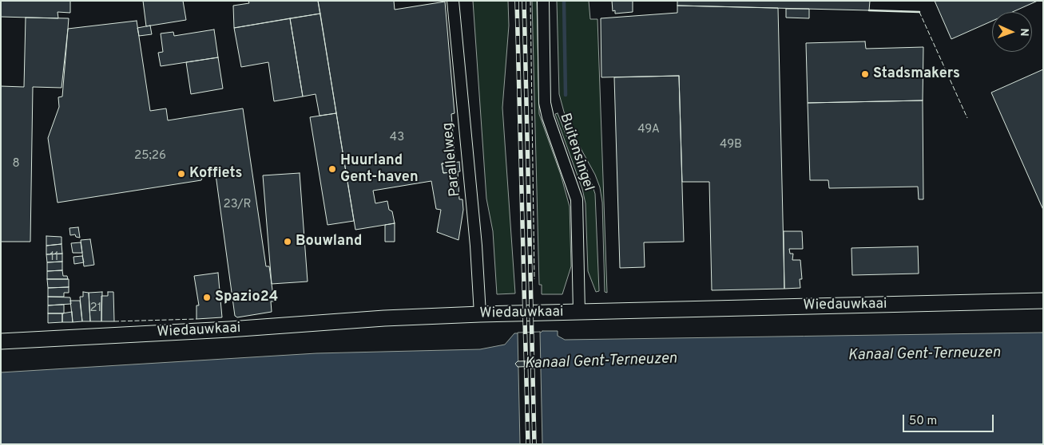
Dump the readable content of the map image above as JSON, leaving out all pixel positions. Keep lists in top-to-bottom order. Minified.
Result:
{"streets":{"main road":["Wiedauwkaai"],"street":["Buitensingel","Parallelweg"]},"crossings":[["Buitensingel","Wiedauwkaai"],["Parallelweg","Wiedauwkaai"]],"water":["Kanaal Gent-Terneuzen"],"places":["Stadsmakers","Huurland Gent-haven","Koffiets","Bouwland","Spazio24"],"house_numbers":["49A","43","49B","25;26","8","23/R","11","21"],"scale_bar":"50 m","north":"right"}
